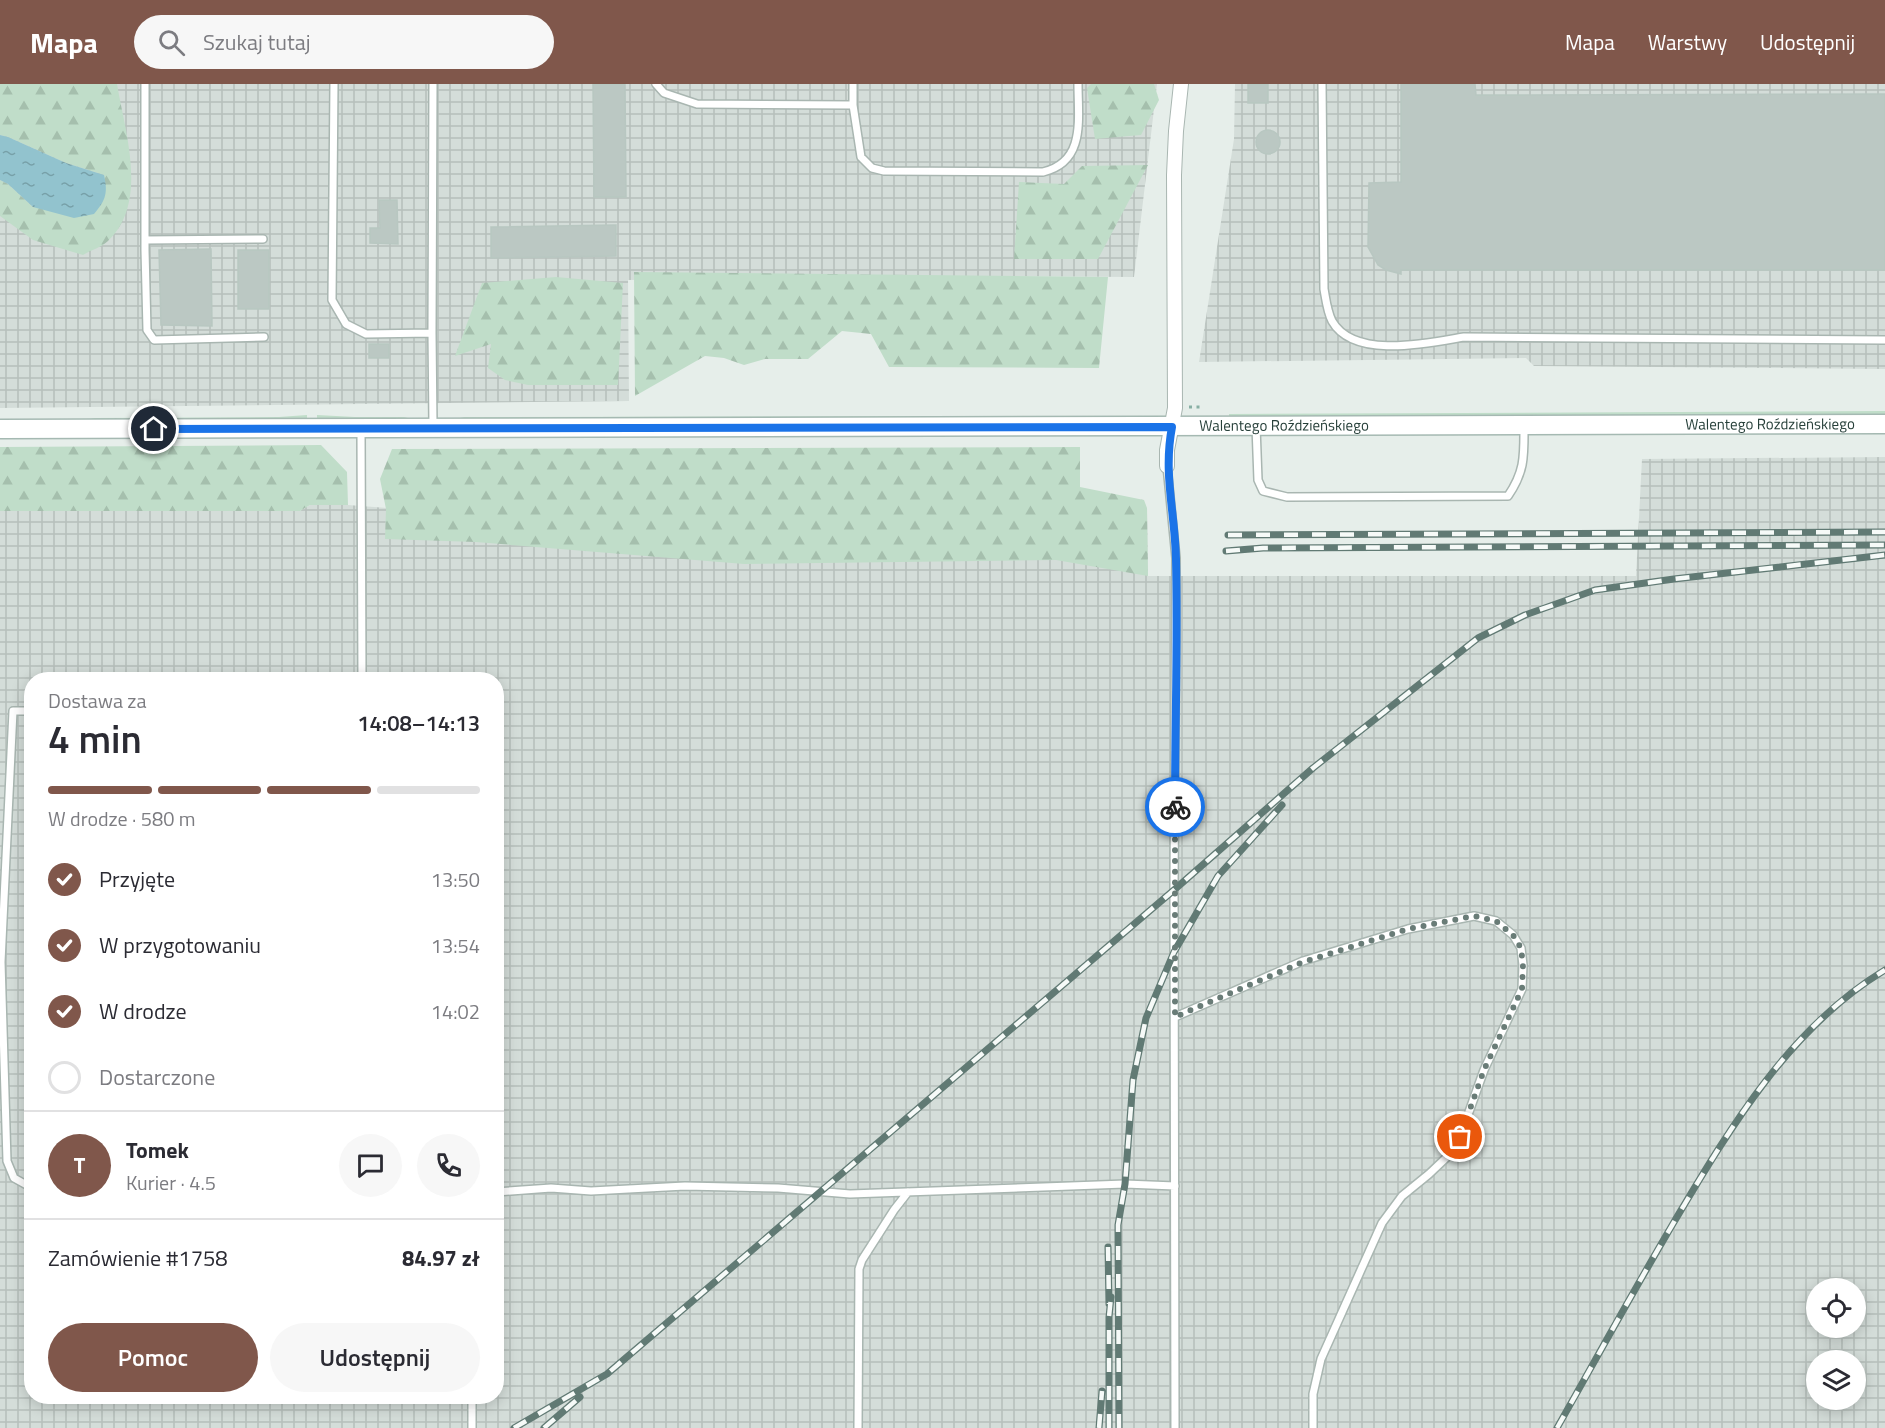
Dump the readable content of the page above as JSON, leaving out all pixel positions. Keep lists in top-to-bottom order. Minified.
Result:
{"streets":{"street":["Walentego Roździeńskiego"]},"page":{"header":"Mapa","search":"Szukaj tutaj","nav":["Mapa","Warstwy","Udostępnij"],"heading":["4 min","Dostawa za","14:08–14:13"],"panel":["Tomek","Kurier · 4.5","Zamówienie #1758","84.97 zł"],"bar":"W drodze · 580 m","list":[["Przyjęte","13:50"],["W przygotowaniu","13:54"],["W drodze","14:02"],"Dostarczone"],"round":"T","buttons":["Pomoc","Udostępnij"]}}
